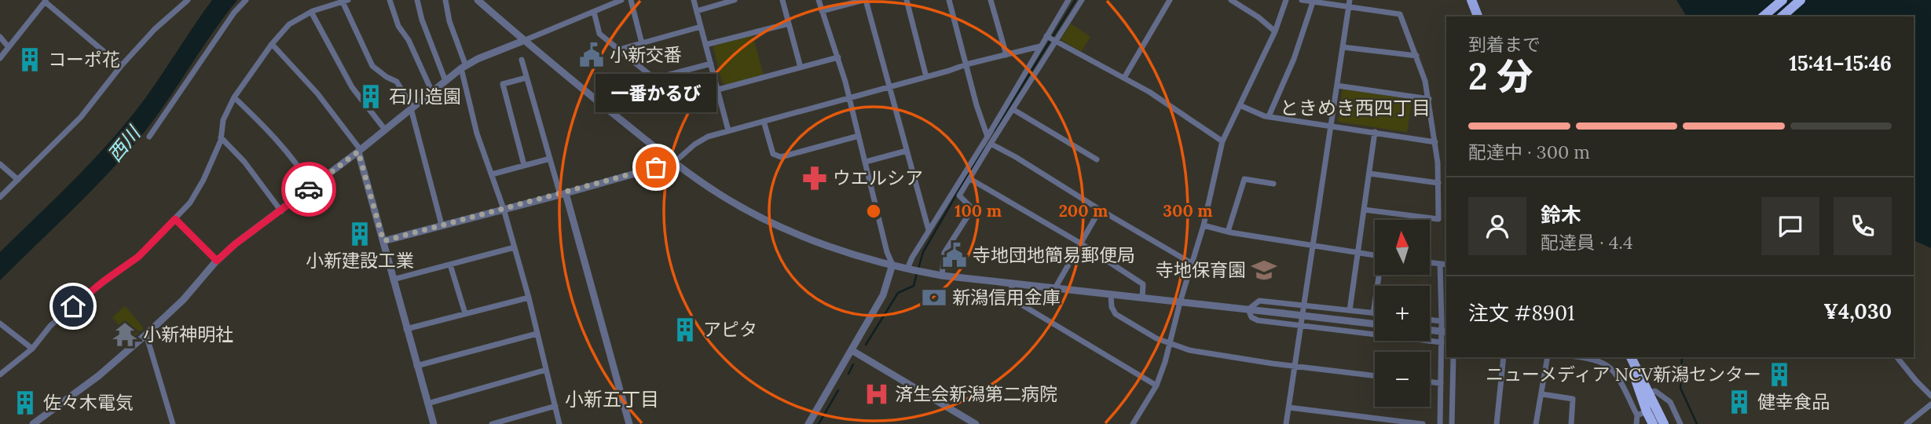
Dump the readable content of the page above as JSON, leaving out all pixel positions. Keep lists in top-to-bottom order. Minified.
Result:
{"districts":["ときめき西四丁目","小新五丁目"],"water":["西川"],"places":{"public building":["小新交番","寺地団地簡易郵便局"],"building":["コーポ花","石川造園","小新建設工業","アピタ","ニューメディア NCV新潟センター","健幸食品","佐々木電気"],"other":["一番かるび"],"pharmacy":["ウエルシア"],"school or university":["寺地保育園"],"bank":["新潟信用金庫"],"temple":["小新神明社"],"hospital":["済生会新潟第二病院"]},"north":"top","page":{"heading":["2 分","到着まで","15:41–15:46"],"panel":["鈴木","配達員 · 4.4","注文 #8901","¥4,030"],"bubble":"一番かるび","bar":"配達中 · 300 m","map_buttons":["+","−"]},"rings":["100 m","200 m","300 m"]}
